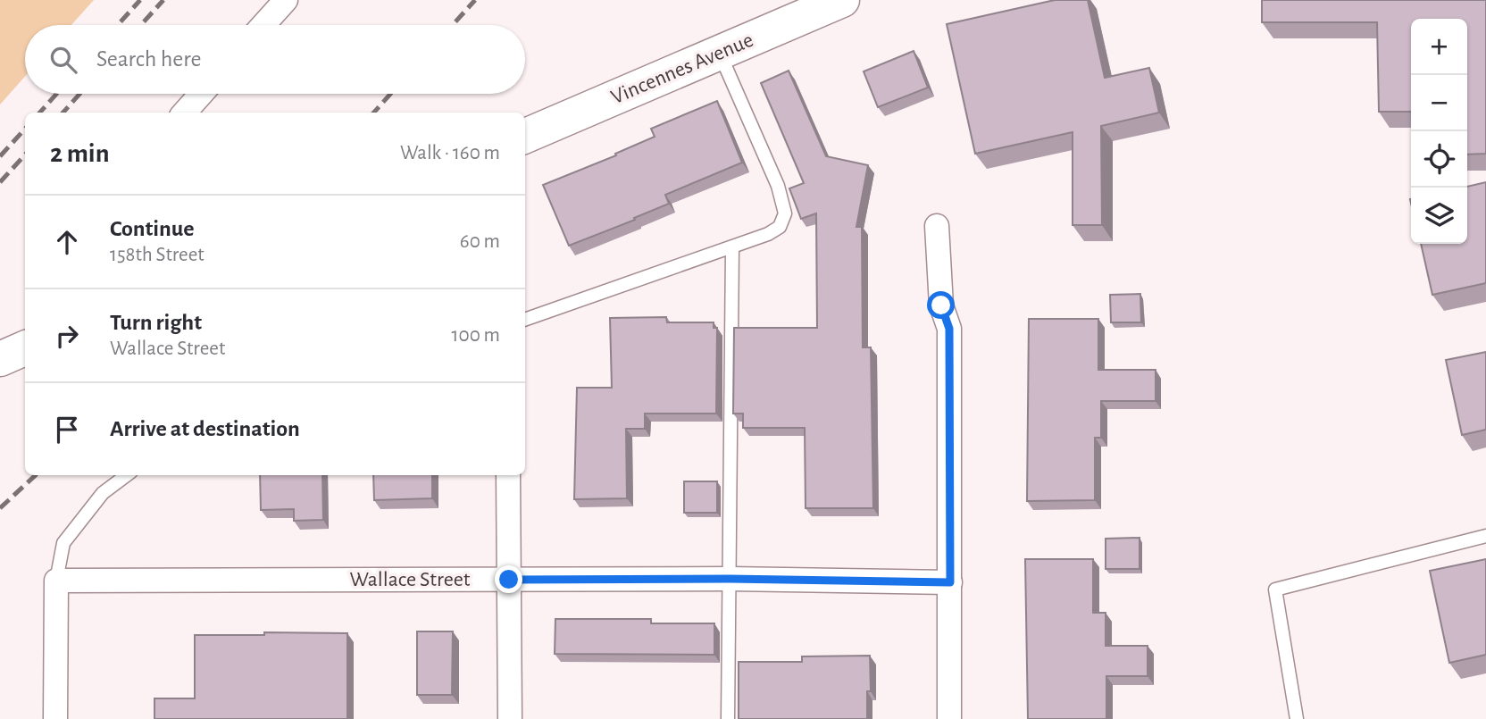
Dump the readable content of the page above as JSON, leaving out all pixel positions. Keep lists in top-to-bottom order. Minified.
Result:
{"streets":{"street":["Vincennes Avenue","Wallace Street"]},"page":{"map_buttons":["+","−"],"search":"Search here","heading":["2 min","Walk · 160 m"],"list":[["Continue","158th Street","60 m"],["Turn right","Wallace Street","100 m"],"Arrive at destination"]}}
